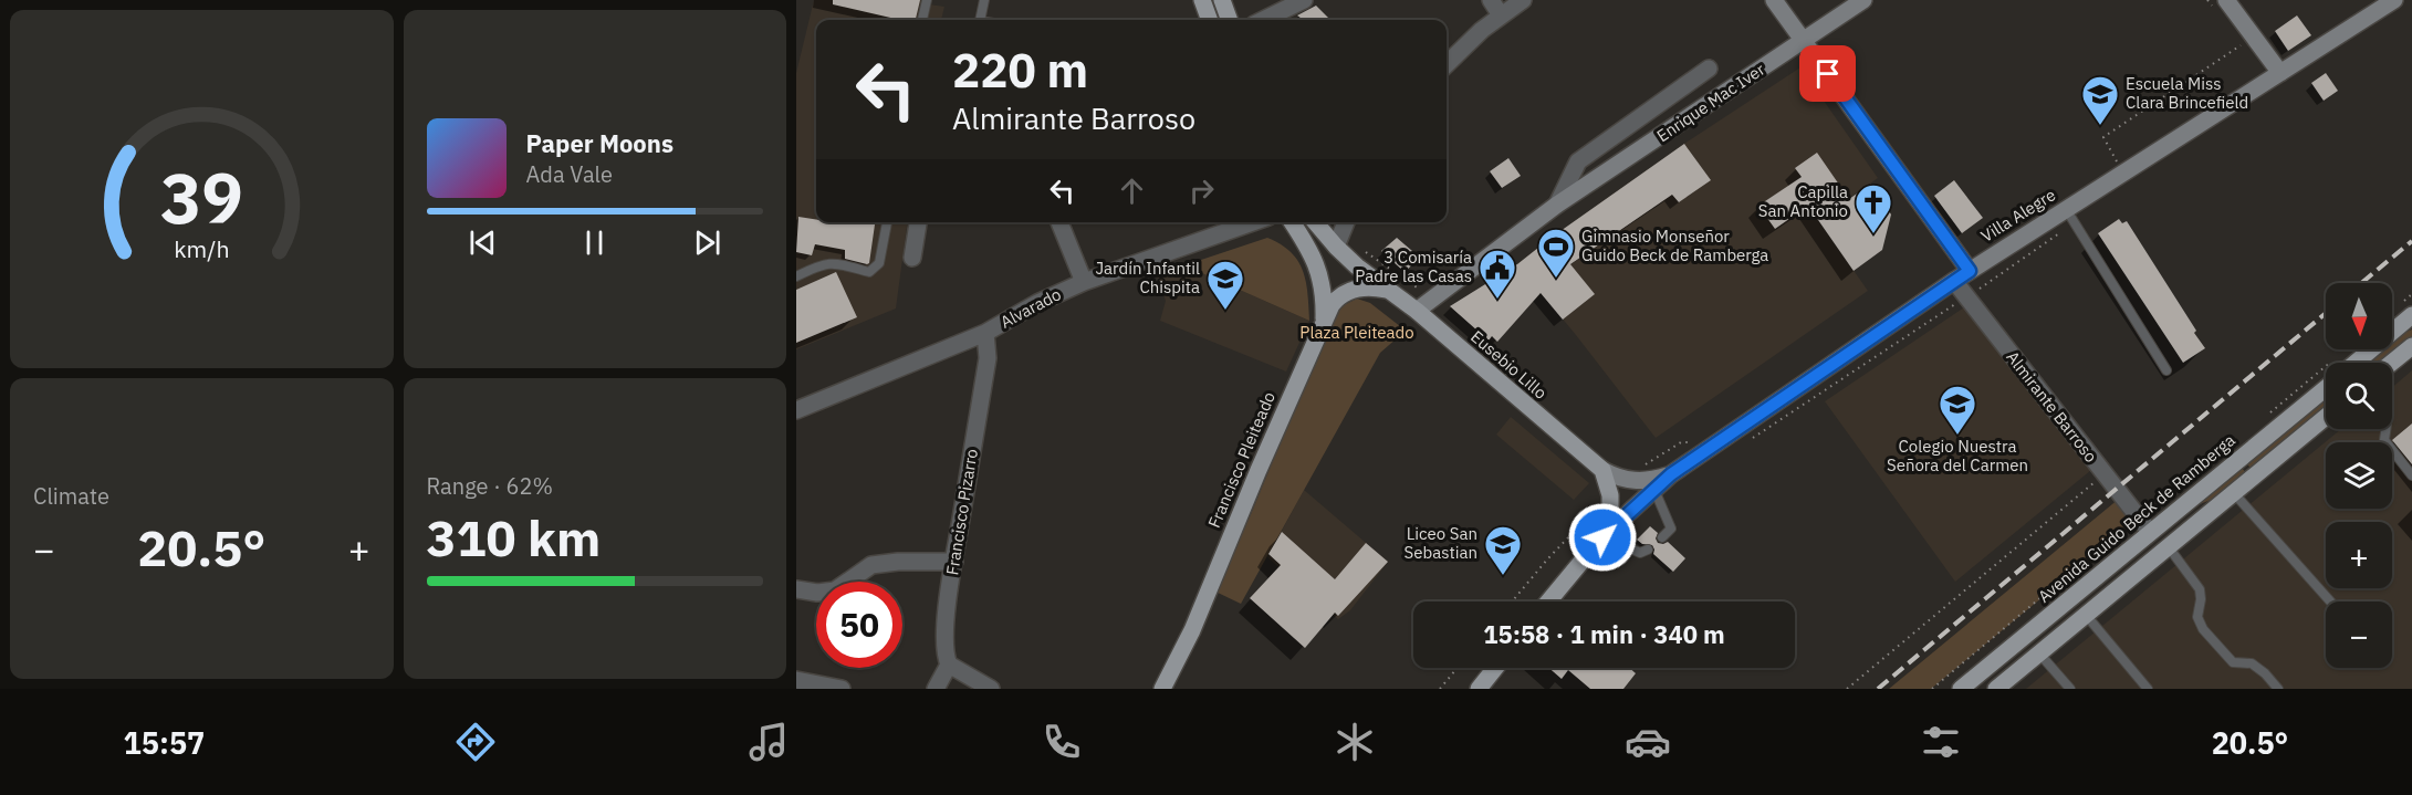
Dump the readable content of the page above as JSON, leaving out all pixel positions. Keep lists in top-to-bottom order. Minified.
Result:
{"streets":{"main road":["Enrique Mac Iver","Villa Alegre","Eusebio Lillo","Francisco Pleiteado","Avenida Guido Beck de Ramberga"],"street":["Alvarado","Almirante Barroso","Francisco Pizarro"]},"crossings":[["Enrique Mac Iver","Eusebio Lillo"],["Villa Alegre","Eusebio Lillo"],["Villa Alegre","Almirante Barroso"],["Alvarado","Francisco Pizarro"],["Eusebio Lillo","Francisco Pleiteado"],["Almirante Barroso","Avenida Guido Beck de Ramberga"]],"parks":["Plaza Pleiteado"],"places":{"school or university":["Escuela Miss Clara Brincefield","Jardín Infantil Chispita","Colegio Nuestra Señora del Carmen","Liceo San Sebastian"],"church":["Capilla San Antonio"],"sports":["Gimnasio Monseñor Guido Beck de Ramberga"],"public building":["3 Comisaría Padre las Casas"]},"north":"bottom","page":{"turn":["220 m","Almirante Barroso"],"song":["Paper Moons","Ada Vale"],"map_buttons":["+","−"],"tile":["Climate",["Range · 62%","310 km"]],"heat":["−","20.5°","+"],"limit":"50","trip":"15:58 · 1 min · 340 m","tabs":["15:57","20.5°"],"gauge":["39","km/h"]}}
